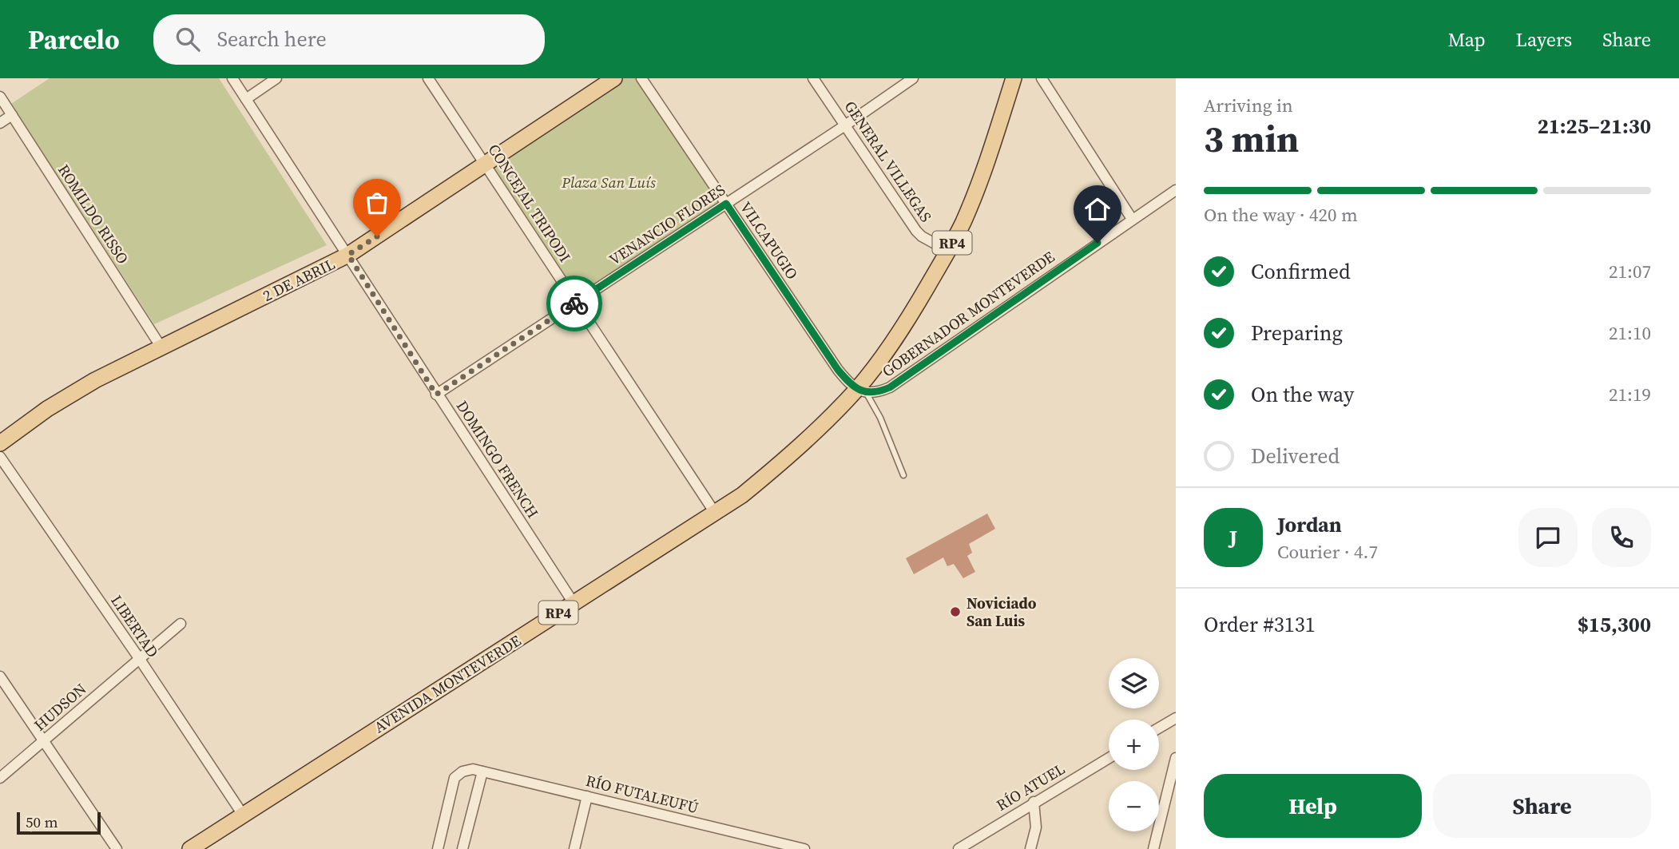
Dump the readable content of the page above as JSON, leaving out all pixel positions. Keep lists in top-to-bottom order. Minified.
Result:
{"streets":{"main road":["RP4","2 DE ABRIL","AVENIDA MONTEVERDE"],"street":["GENERAL VILLEGAS","CONCEJAL TRIPODI","ROMILDO RISSO","VENANCIO FLORES","VILCAPUGIO","GOBERNADOR MONTEVERDE","DOMINGO FRENCH","LIBERTAD","HUDSON","RÍO ATUEL","RÍO FUTALEUFÚ"]},"crossings":[["GENERAL VILLEGAS","VENANCIO FLORES"],["GENERAL VILLEGAS","RP4"],["CONCEJAL TRIPODI","VENANCIO FLORES"],["CONCEJAL TRIPODI","2 DE ABRIL"],["CONCEJAL TRIPODI","AVENIDA MONTEVERDE"],["ROMILDO RISSO","2 DE ABRIL"],["VENANCIO FLORES","VILCAPUGIO"],["VENANCIO FLORES","DOMINGO FRENCH"],["VILCAPUGIO","RP4"],["VILCAPUGIO","GOBERNADOR MONTEVERDE"],["VILCAPUGIO","AVENIDA MONTEVERDE"],["RP4","GOBERNADOR MONTEVERDE"],["RP4","AVENIDA MONTEVERDE"],["2 DE ABRIL","DOMINGO FRENCH"],["GOBERNADOR MONTEVERDE","AVENIDA MONTEVERDE"],["DOMINGO FRENCH","AVENIDA MONTEVERDE"],["LIBERTAD","AVENIDA MONTEVERDE"],["LIBERTAD","HUDSON"]],"parks":["Plaza San Luís"],"places":["Noviciado San Luis"],"scale_bar":"50 m","page":{"header":"Parcelo","search":"Search here","nav":["Map","Layers","Share"],"heading":["3 min","Arriving in","21:25–21:30"],"panel":["Jordan","Courier · 4.7","Order #3131","$15,300"],"bar":"On the way · 420 m","list":[["Confirmed","21:07"],["Preparing","21:10"],["On the way","21:19"],"Delivered"],"round":"J","map_buttons":["+","−"],"buttons":["Help","Share"],"scale":"50 m"}}
